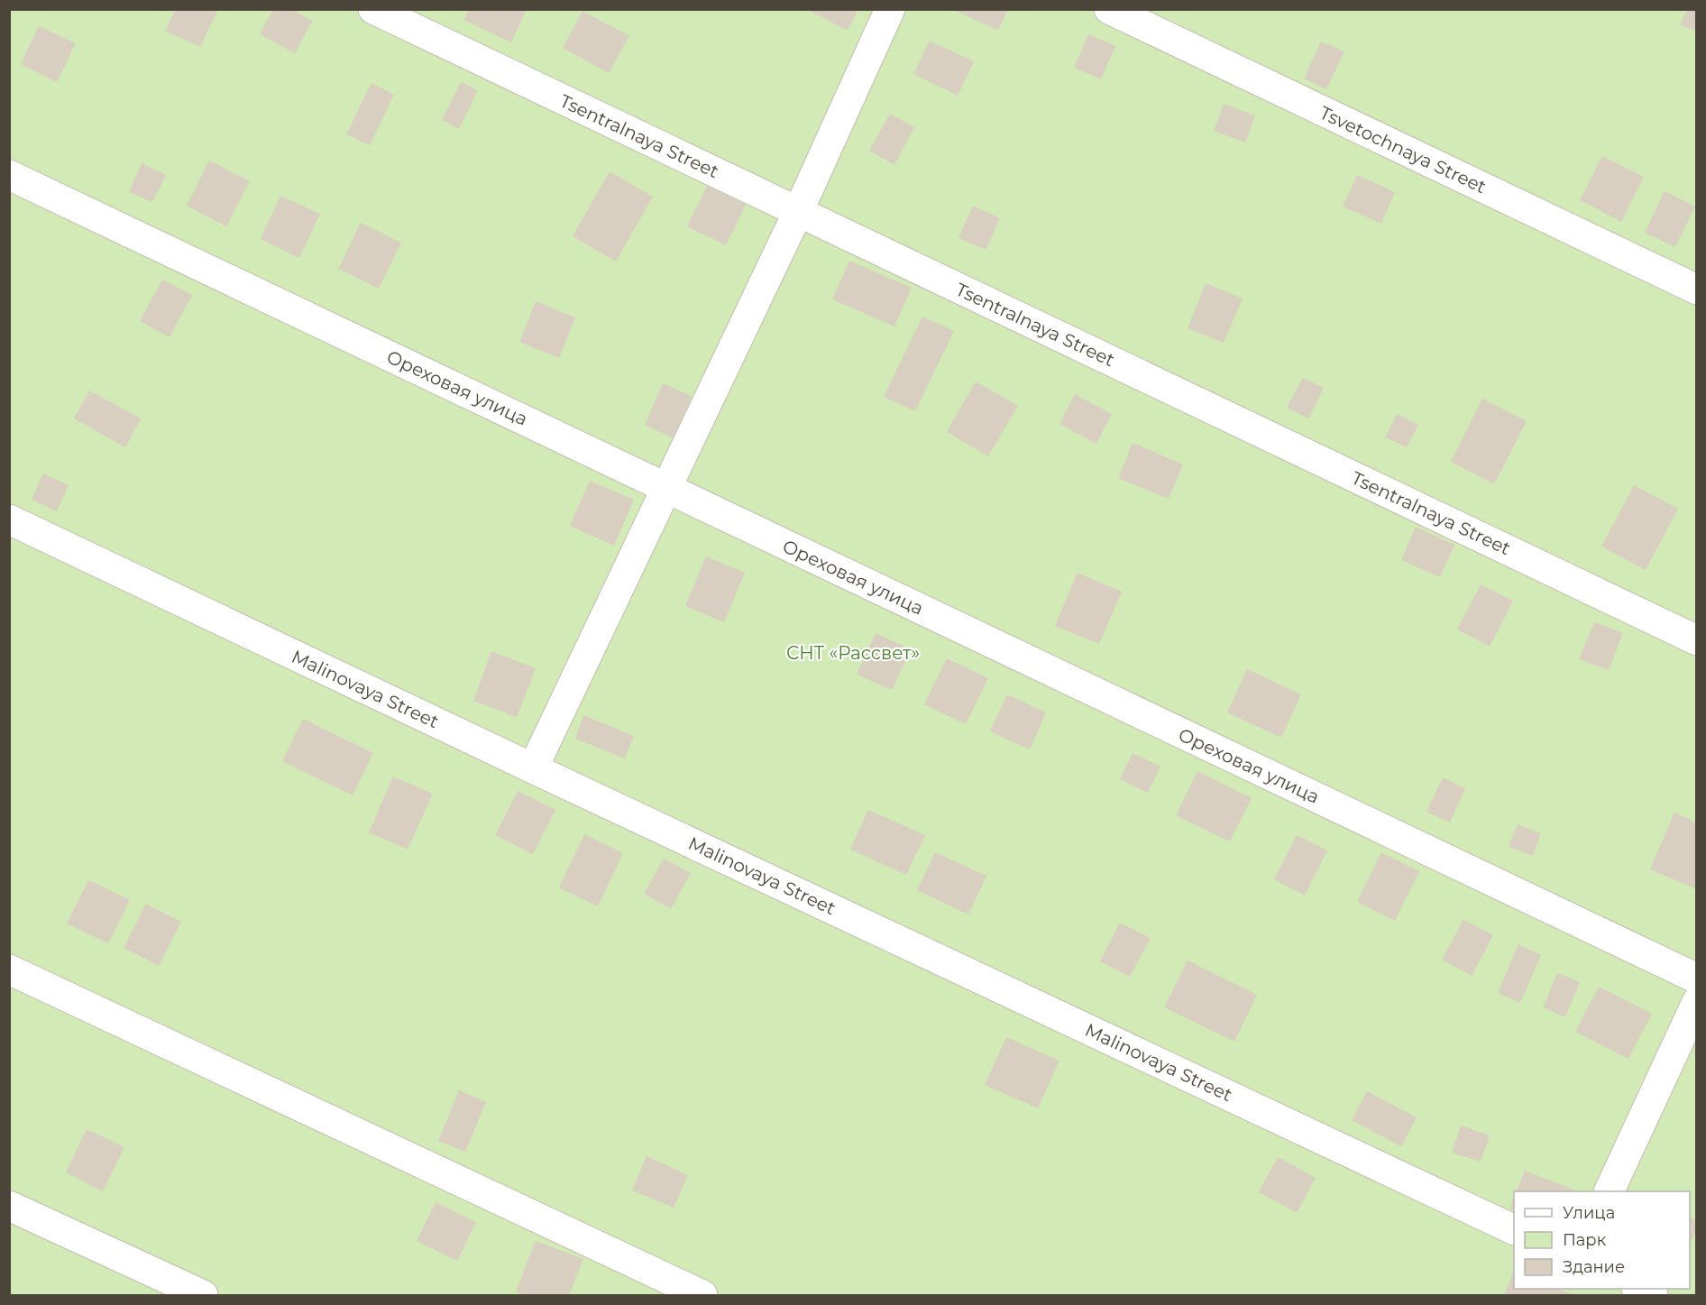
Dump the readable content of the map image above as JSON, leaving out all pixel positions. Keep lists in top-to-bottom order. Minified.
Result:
{"streets":{"street":["Tsentralnaya Street","Tsvetochnaya Street","Ореховая улица","Malinovaya Street"]},"parks":["СНТ «Рассвет»"],"legend":["Улица","Парк","Здание"]}
